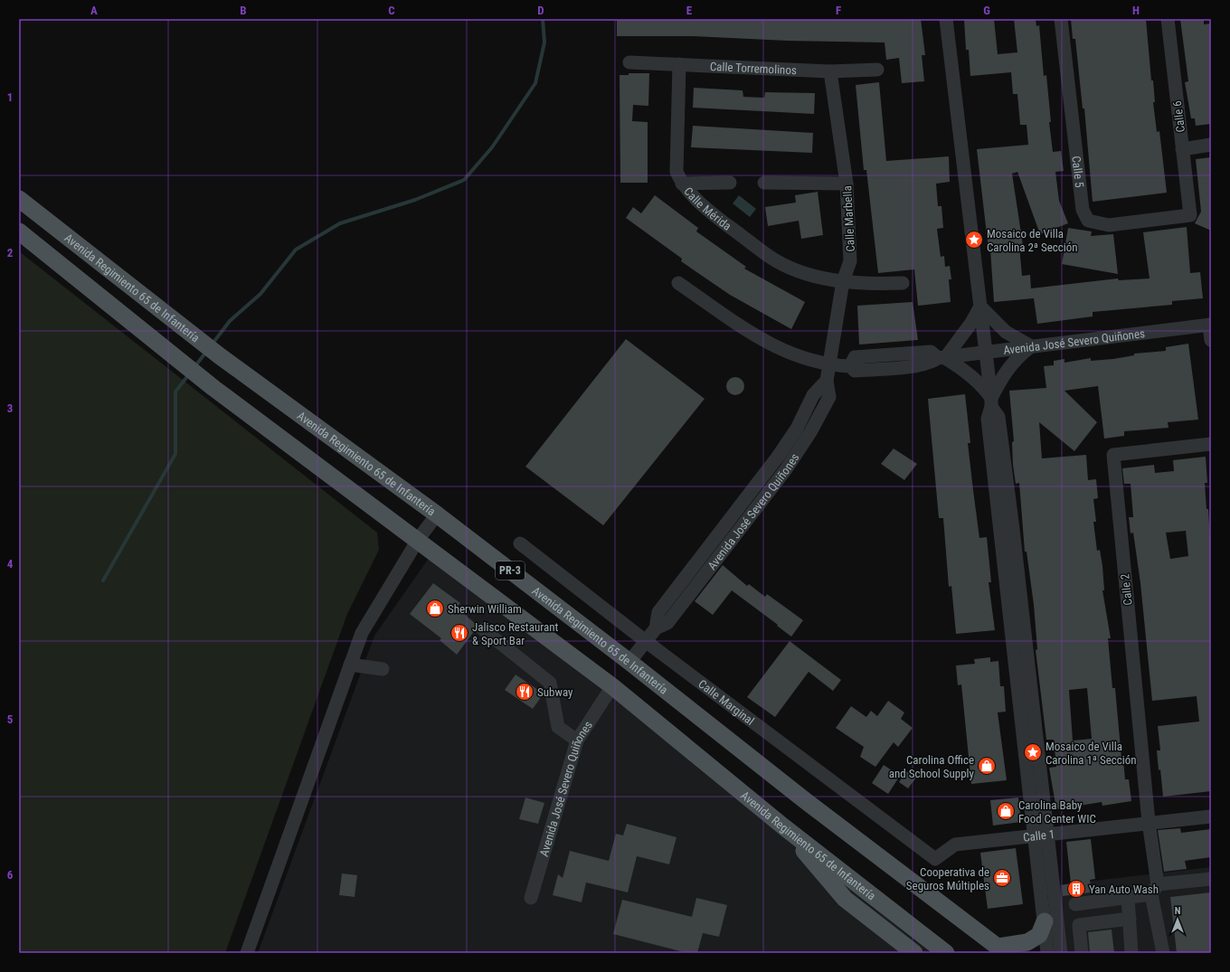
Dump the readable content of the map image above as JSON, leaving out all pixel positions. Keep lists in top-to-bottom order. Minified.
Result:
{"streets":{"main road":["Avenida Regimiento 65 de Infantería","PR-3"],"street":["Calle Torremolinos","Calle 6","Calle 5","Calle Mérida","Calle Marbella","Avenida José Severo Quiñones","Calle 2","Calle Marginal","Calle 1"]},"crossings":[["Calle Torremolinos","Calle Mérida"],["Calle Torremolinos","Calle Marbella"],["Calle 6","Calle 5"],["Calle Mérida","Calle Marbella"],["Calle Marbella","Avenida José Severo Quiñones"],["Avenida Regimiento 65 de Infantería","Avenida José Severo Quiñones"],["Avenida José Severo Quiñones","Calle Marginal"],["Calle 2","Calle 1"],["Calle Marginal","Calle 1"]],"places":{"place":["Mosaico de Villa Carolina 2ª Sección","Mosaico de Villa Carolina 1ª Sección"],"shop":["Sherwin William","Carolina Office and School Supply","Carolina Baby Food Center WIC"],"restaurant":["Jalisco Restaurant & Sport Bar","Subway"],"office":["Cooperativa de Seguros Múltiples"],"building":["Yan Auto Wash"]},"north":"top","grid":{"columns":["A","B","C","D","E","F","G","H"],"rows":["1","2","3","4","5","6"]}}
